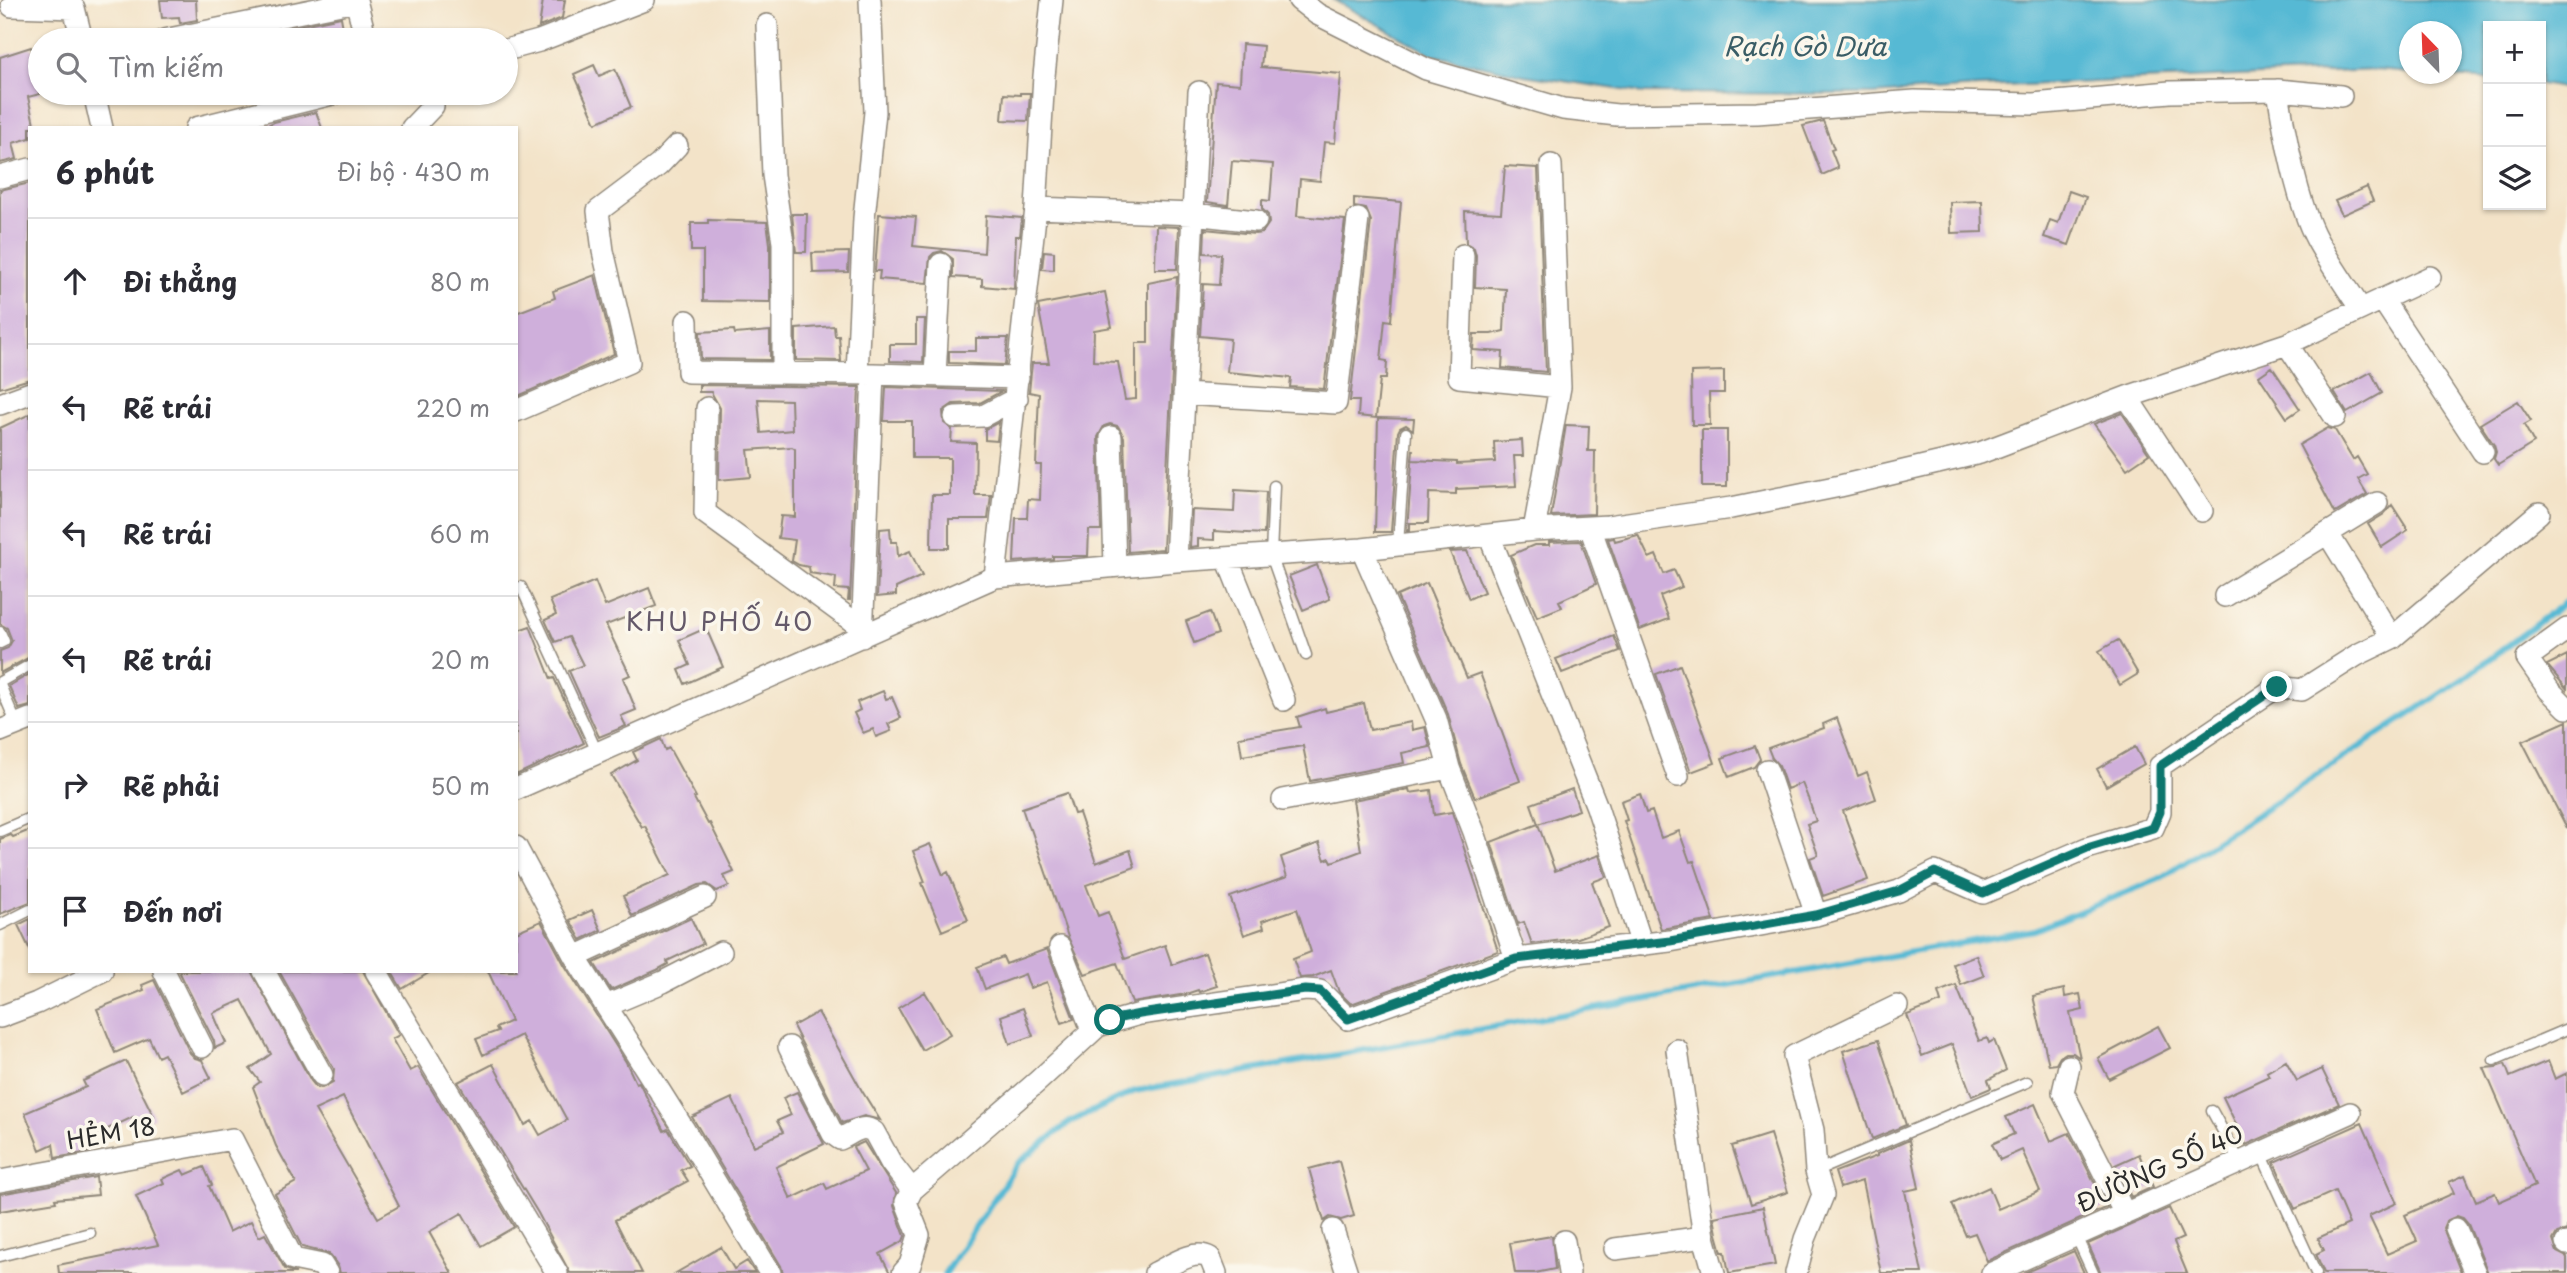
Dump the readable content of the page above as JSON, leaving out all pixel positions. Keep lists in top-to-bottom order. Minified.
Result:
{"streets":{"street":["HẺM 18","ĐƯỜNG SỐ 40"]},"districts":["KHU PHỐ 40"],"water":["Rạch Gò Dưa"],"north":"top left","page":{"map_buttons":["+","−"],"search":"Tìm kiếm","heading":["6 phút","Đi bộ · 430 m"],"list":[["Đi thẳng","80 m"],["Rẽ trái","220 m"],["Rẽ trái","60 m"],["Rẽ trái","20 m"],["Rẽ phải","50 m"],"Đến nơi"]}}
